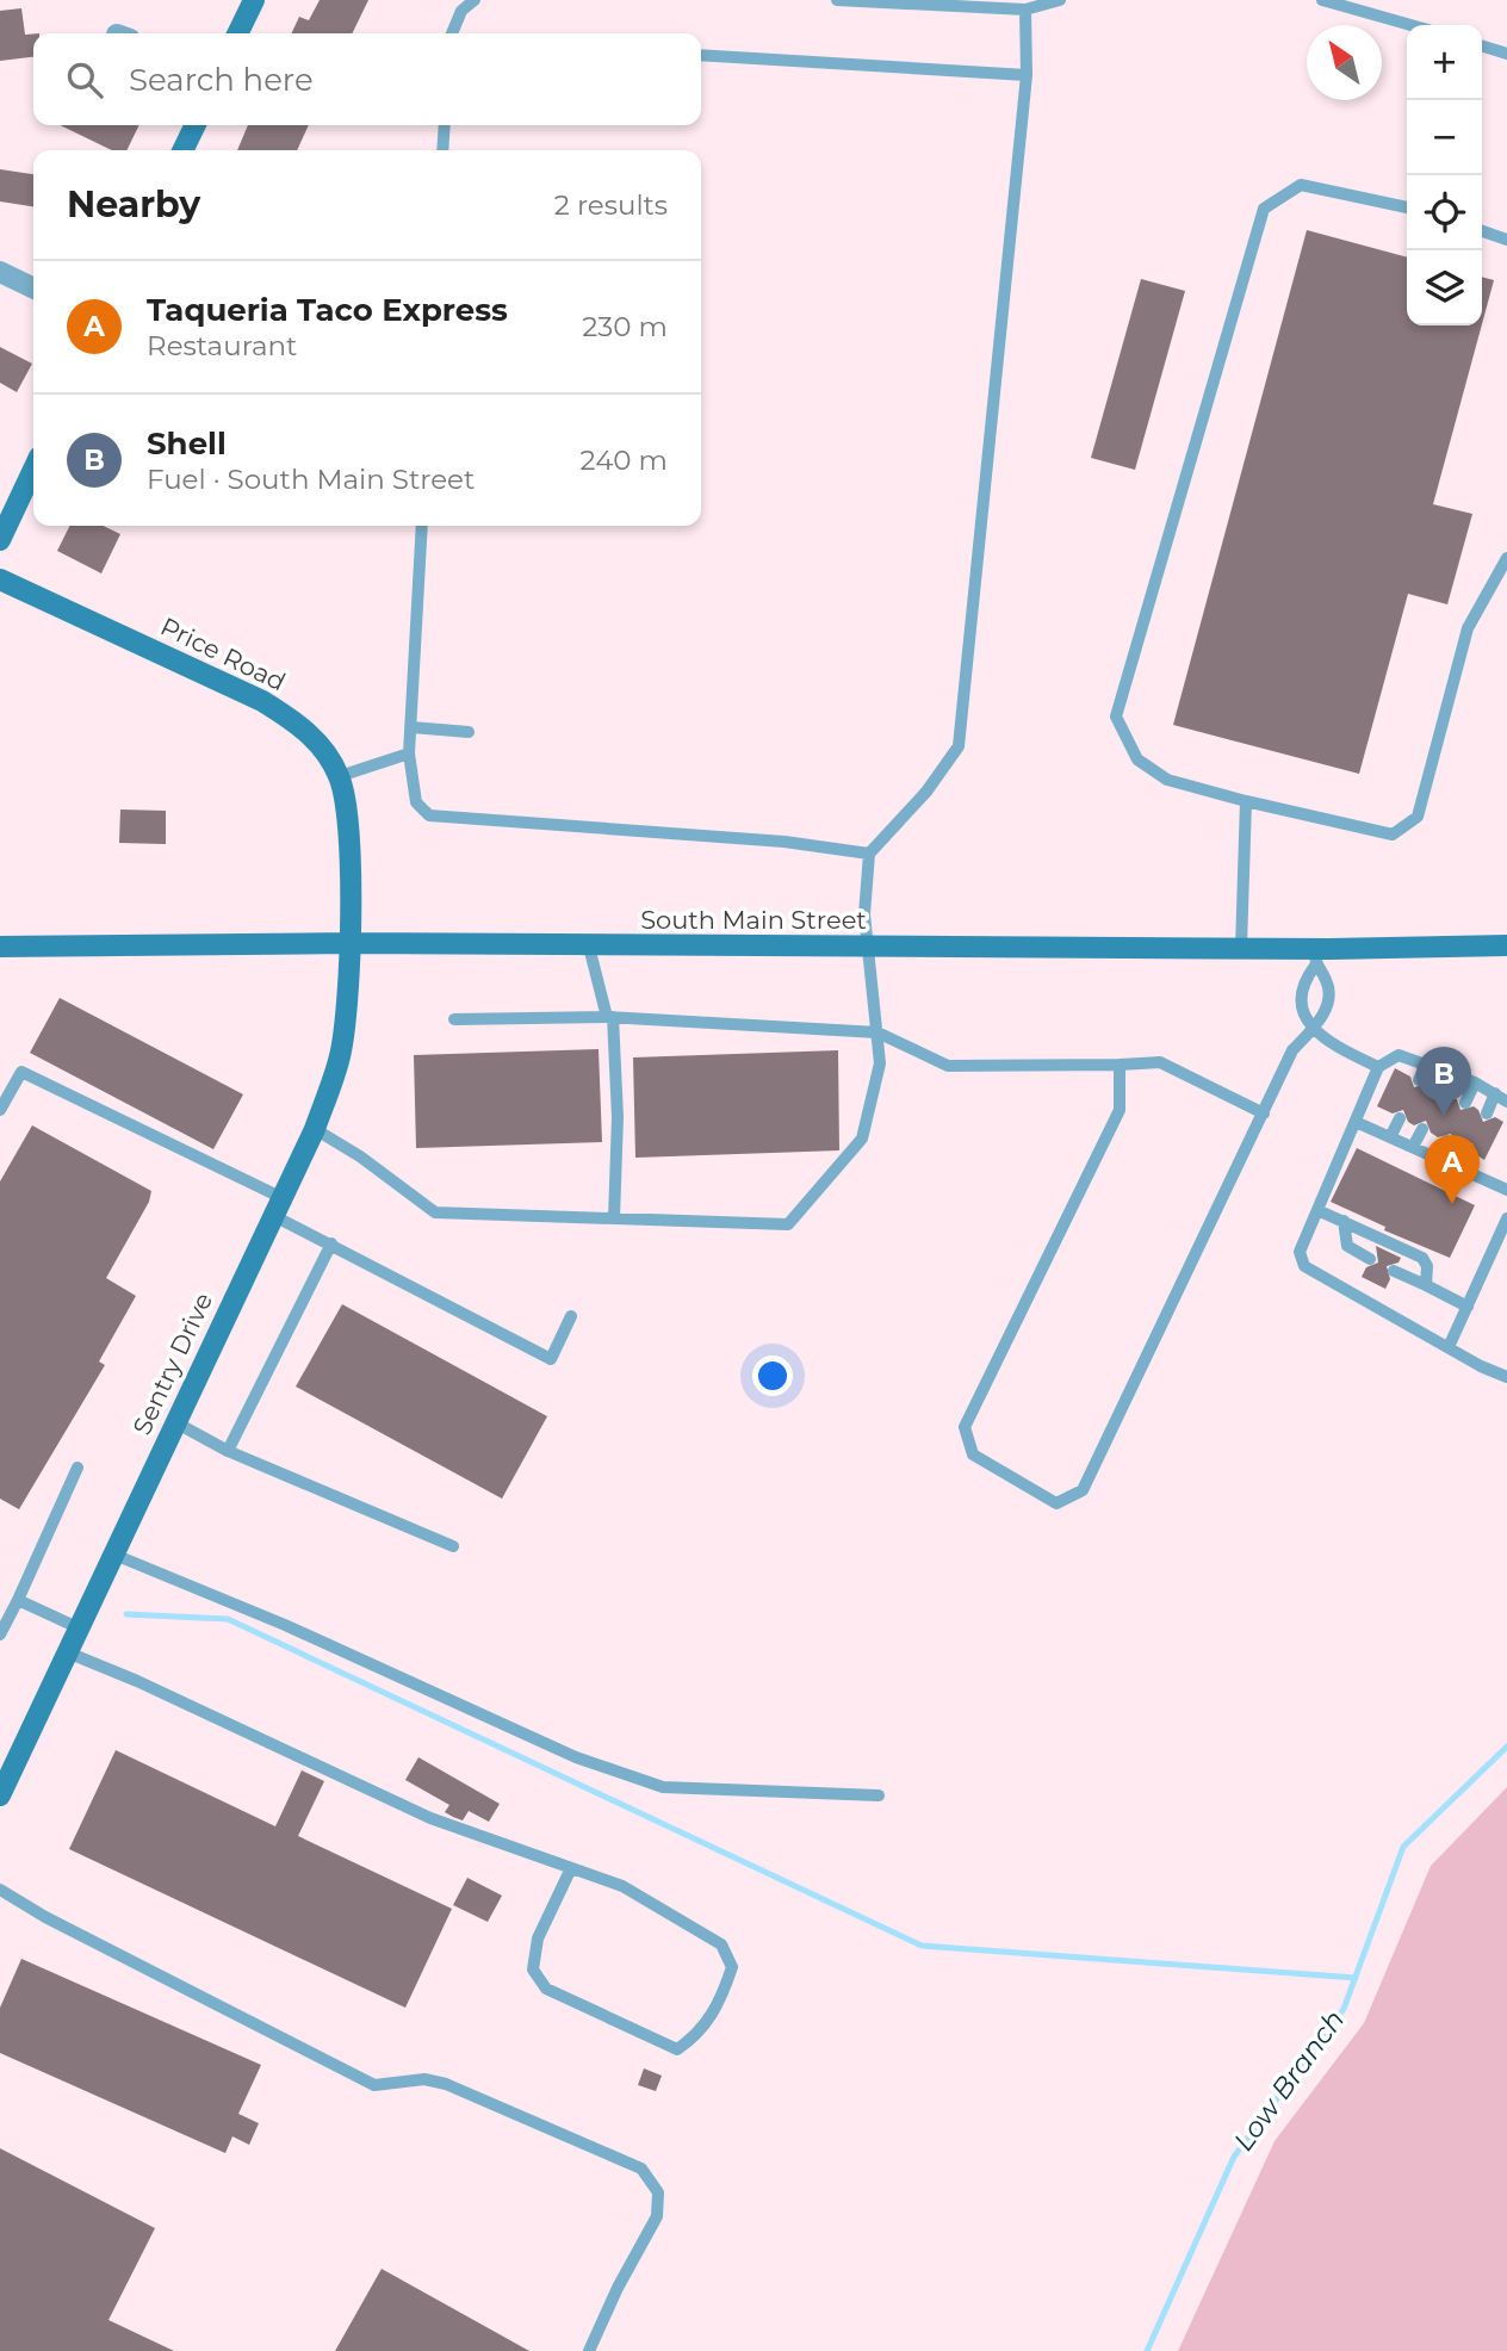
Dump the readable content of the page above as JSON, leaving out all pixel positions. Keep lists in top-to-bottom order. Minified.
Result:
{"streets":{"street":["Price Road","South Main Street","Sentry Drive"]},"crossings":[["Price Road","South Main Street"],["Price Road","Sentry Drive"],["South Main Street","Sentry Drive"]],"water":["Low Branch"],"north":"top left","page":{"map_buttons":["+","−"],"search":"Search here","heading":["Nearby","2 results"],"list":[{"mark":"A","name":"Taqueria Taco Express","note":"Restaurant","value":"230 m"},{"mark":"B","name":"Shell","note":"Fuel · South Main Street","value":"240 m"}],"pins":["B","A"]}}
